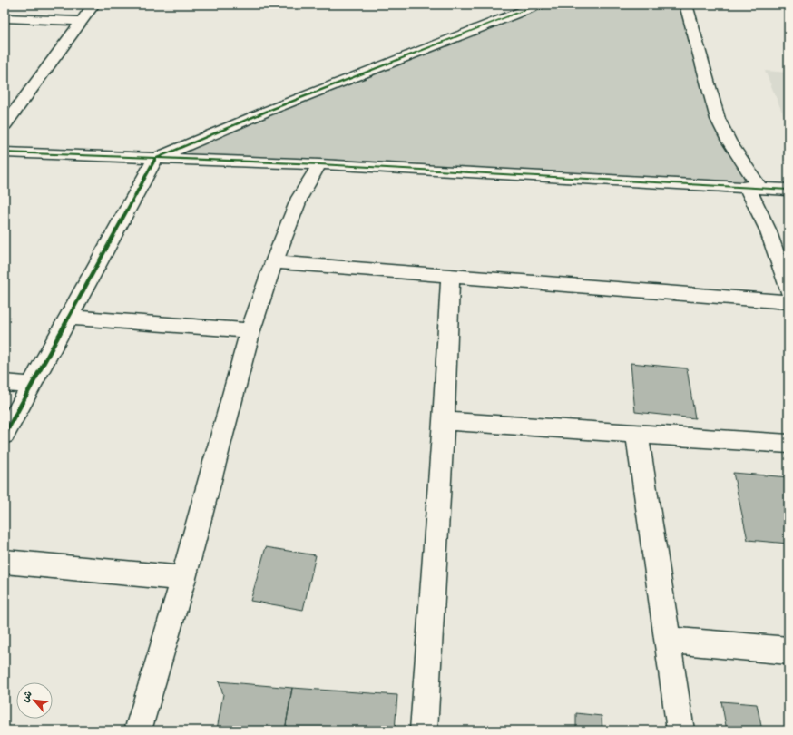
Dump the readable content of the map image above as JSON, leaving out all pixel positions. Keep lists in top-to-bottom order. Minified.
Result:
{"north":"top left"}
